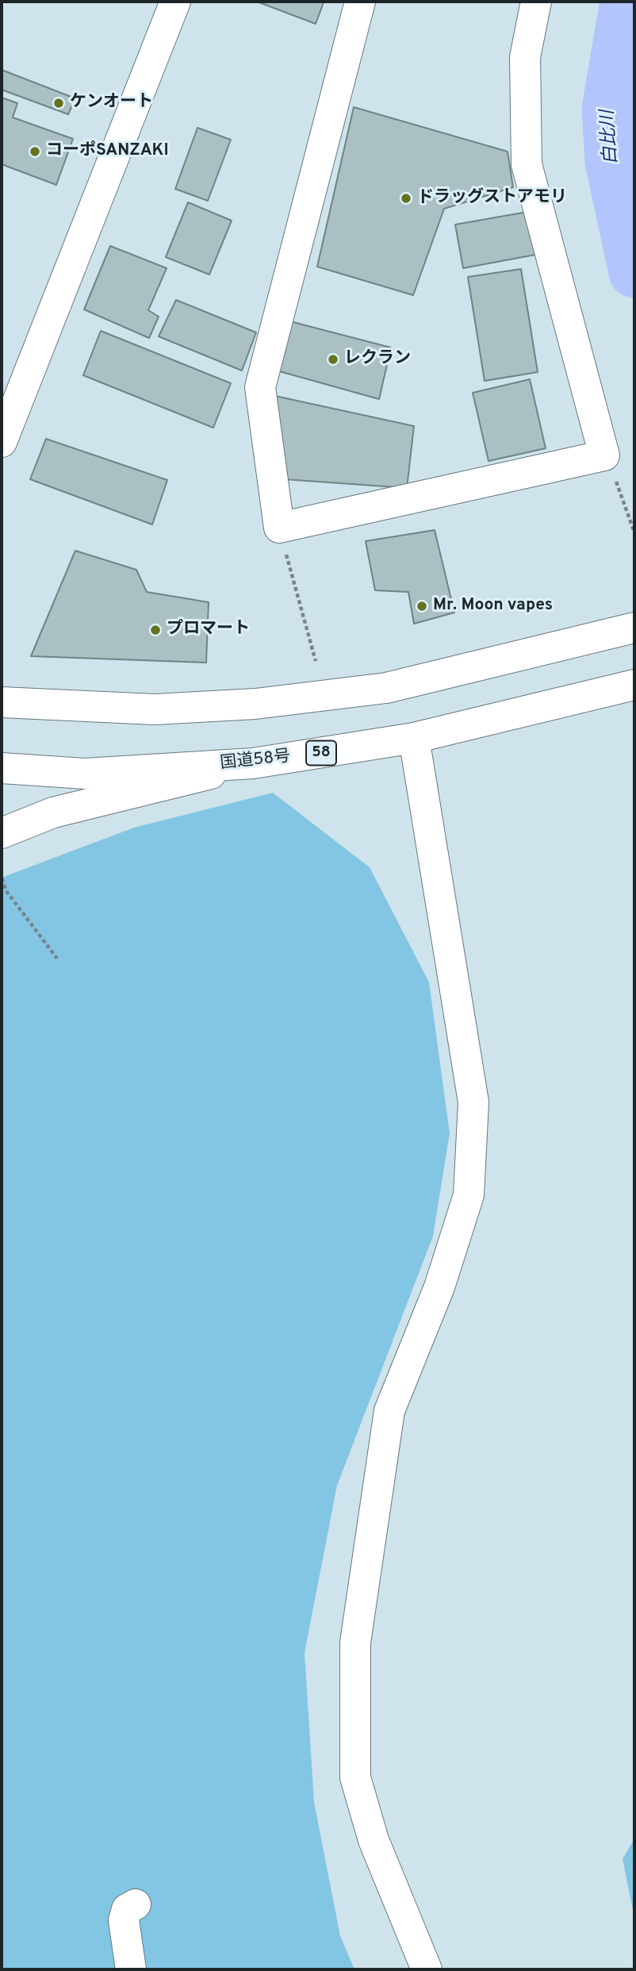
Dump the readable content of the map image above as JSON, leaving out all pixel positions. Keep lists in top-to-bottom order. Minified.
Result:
{"streets":{"main road":["58","国道58号"]},"water":["白比川"],"places":["ケンオート","コーポSANZAKI","ドラッグストアモリ","レクラン","Mr. Moon vapes","プロマート"]}
